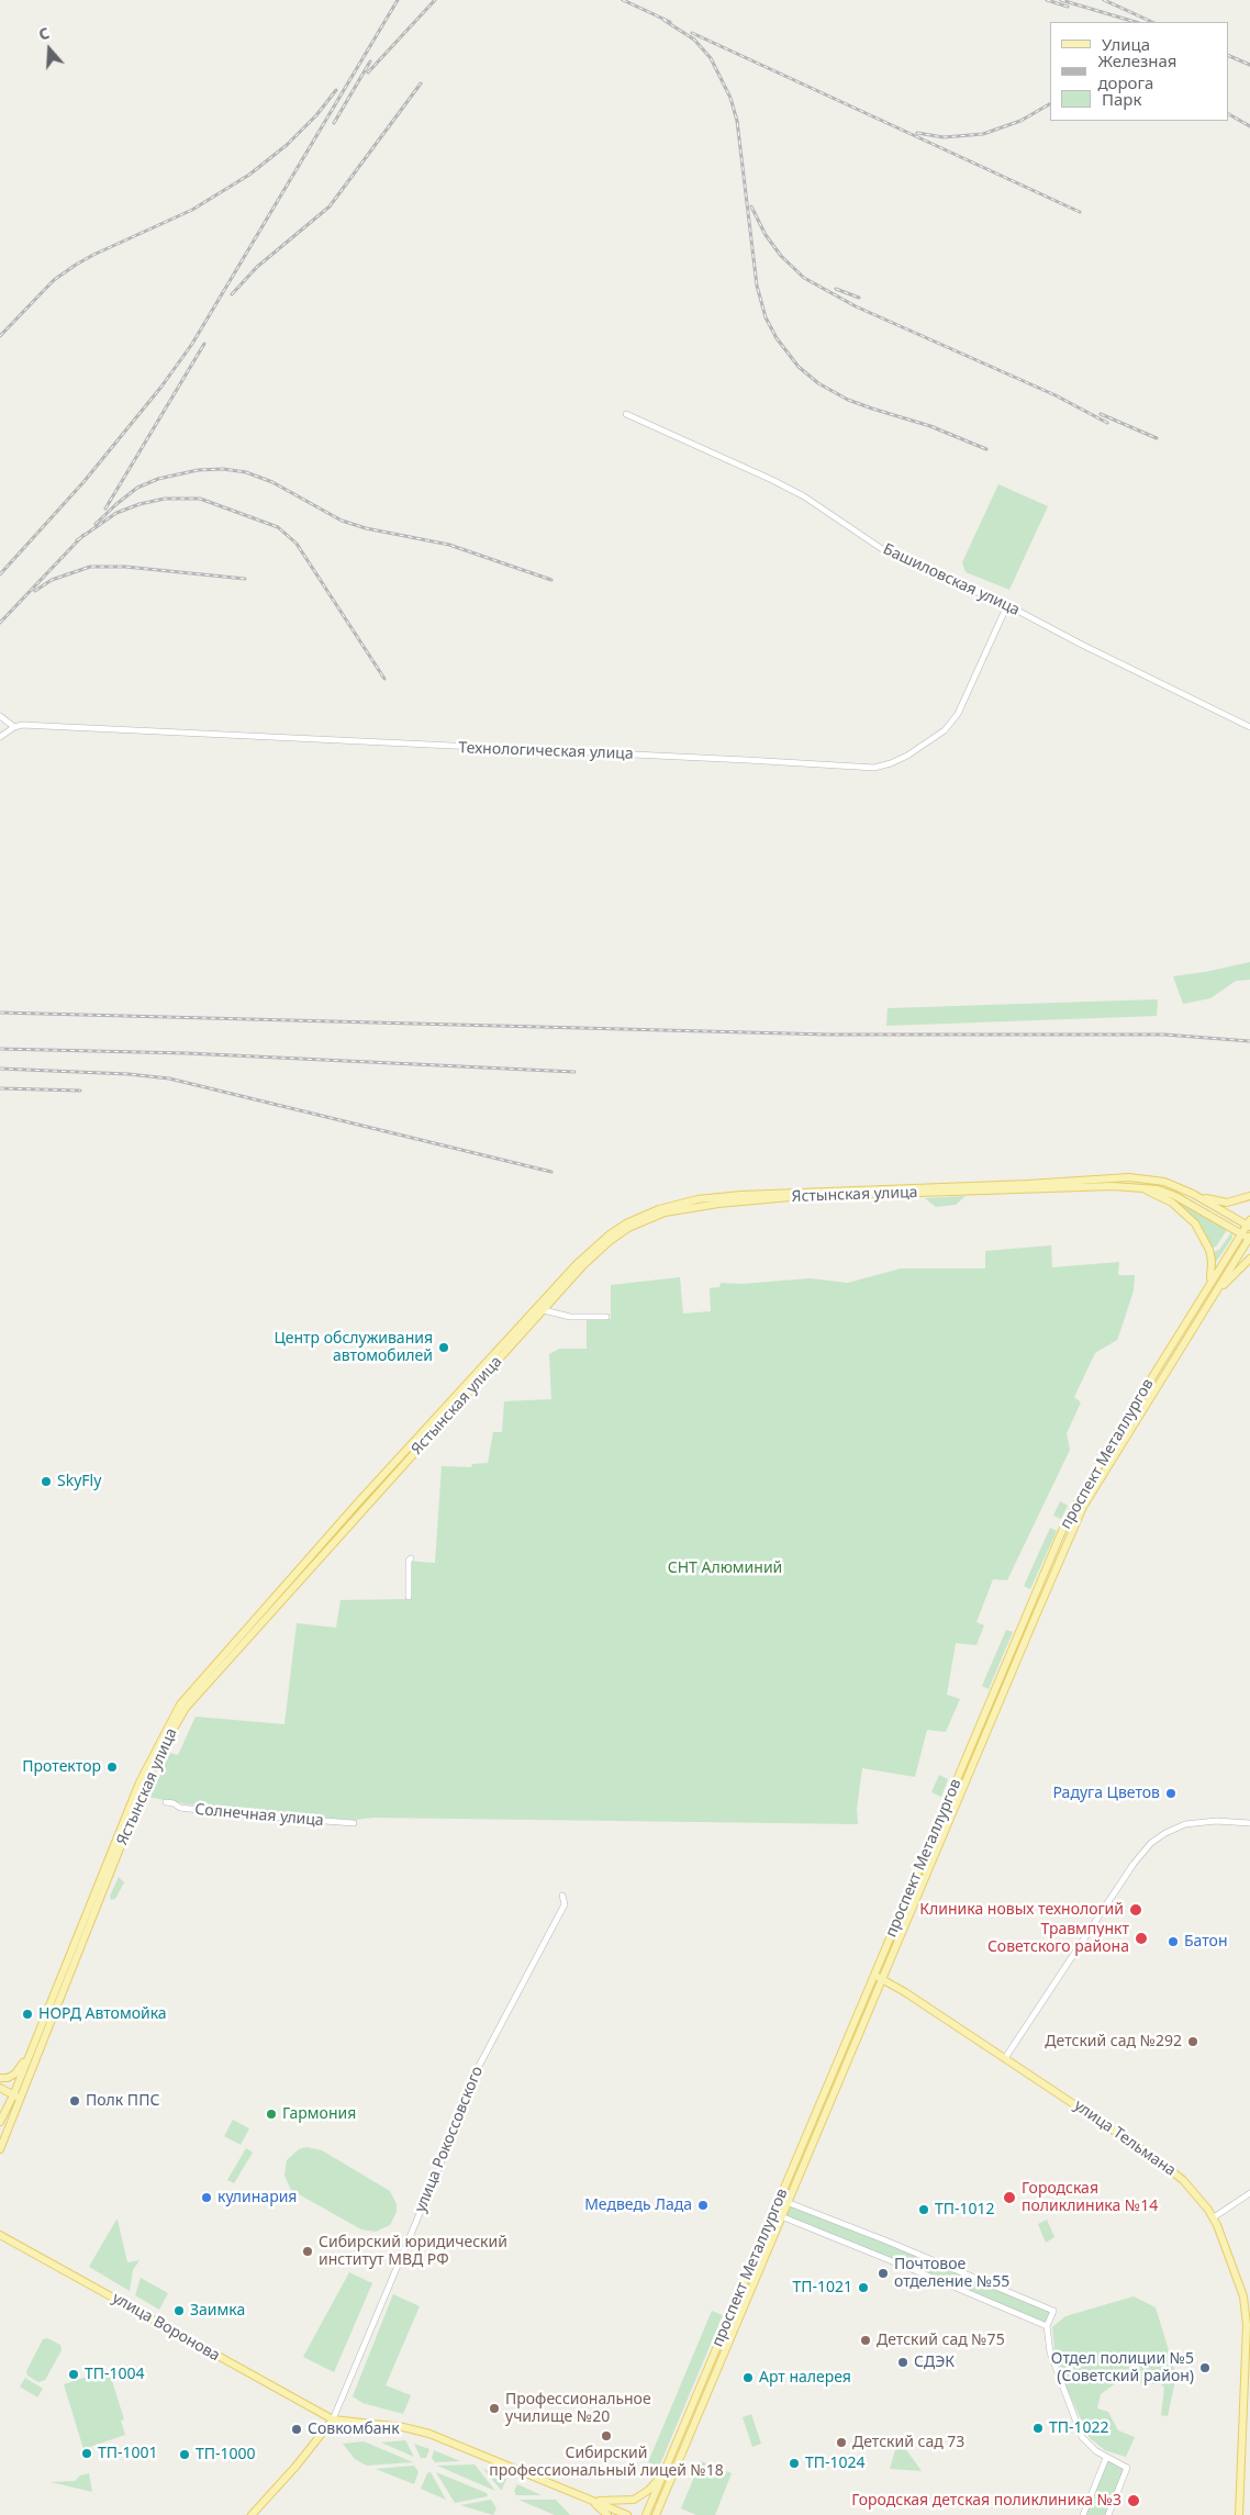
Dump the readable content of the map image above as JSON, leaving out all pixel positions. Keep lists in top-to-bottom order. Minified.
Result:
{"streets":{"main road":["Ястынская улица","проспект Металлургов","улица Тельмана","улица Воронова"],"street":["Башиловская улица","Технологическая улица","Солнечная улица","улица Рокоссовского"]},"crossings":[["Башиловская улица","Технологическая улица"],["Ястынская улица","проспект Металлургов"],["проспект Металлургов","улица Тельмана"],["улица Рокоссовского","улица Воронова"]],"parks":["СНТ Алюминий"],"places":["Центр обслуживания автомобилей","SkyFly","Протектор","Радуга Цветов","Клиника новых технологий","Травмпункт Советского района","Батон","НОРД Автомойка","Детский сад №292","Полк ППС","Гармония","кулинария","Городская поликлиника №14","Медведь Лада","ТП-1012","Сибирский юридический институт МВД РФ","Почтовое отделение №55","ТП-1021","Заимка","Детский сад №75","СДЭК","Отдел полиции №5 (Советский район)","ТП-1004","Арт налерея","Профессиональное училище №20","ТП-1022","Совкомбанк","Сибирский профессиональный лицей №18","Детский сад 73","ТП-1001","ТП-1000","ТП-1024","Городская детская поликлиника №3"],"legend":["Улица","Железная дорога","Парк"],"north":"top"}
